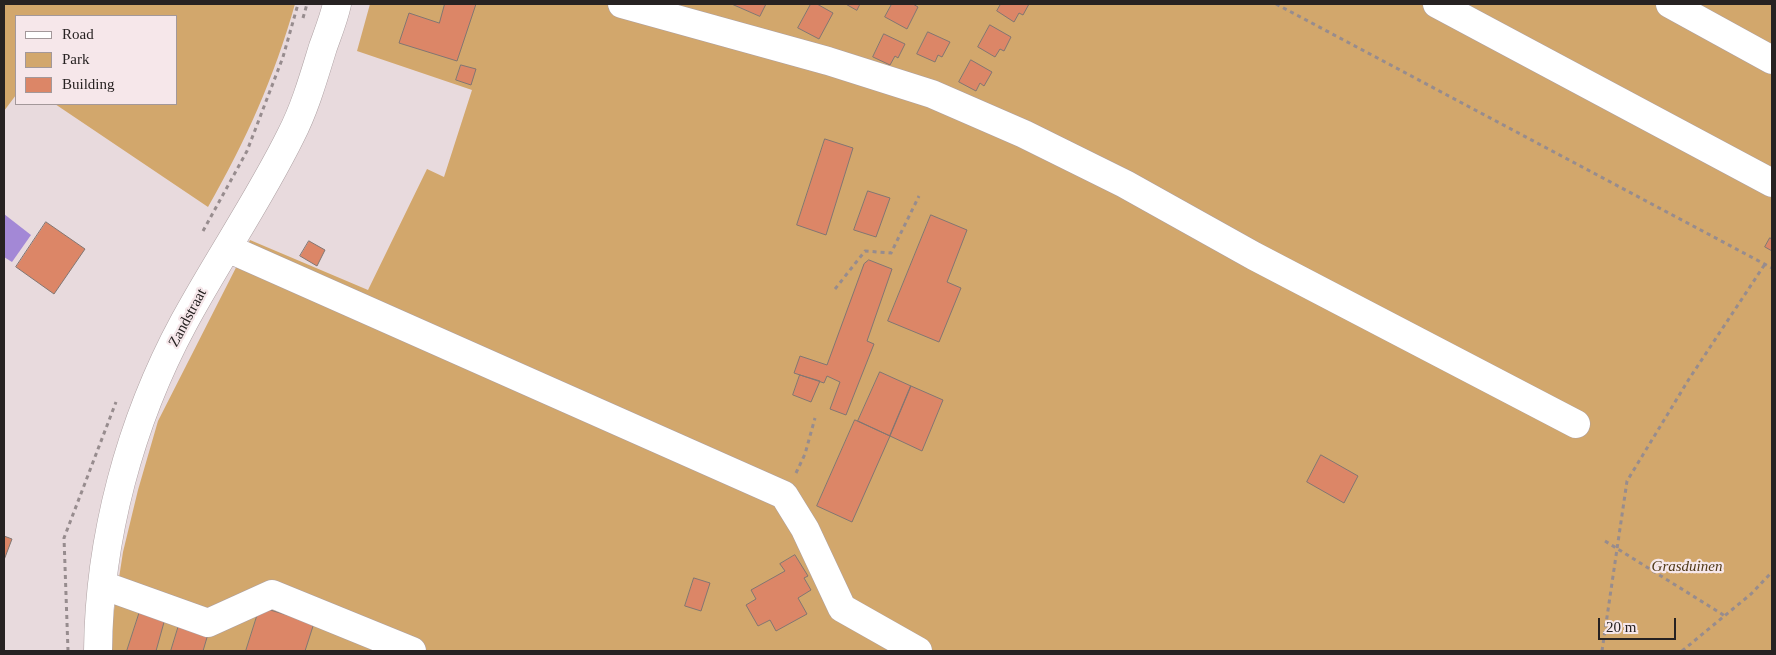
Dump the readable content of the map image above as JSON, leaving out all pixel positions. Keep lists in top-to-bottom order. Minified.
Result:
{"streets":{"street":["Zandstraat"]},"parks":["Grasduinen"],"legend":["Road","Park","Building"],"scale_bar":"20 m"}
